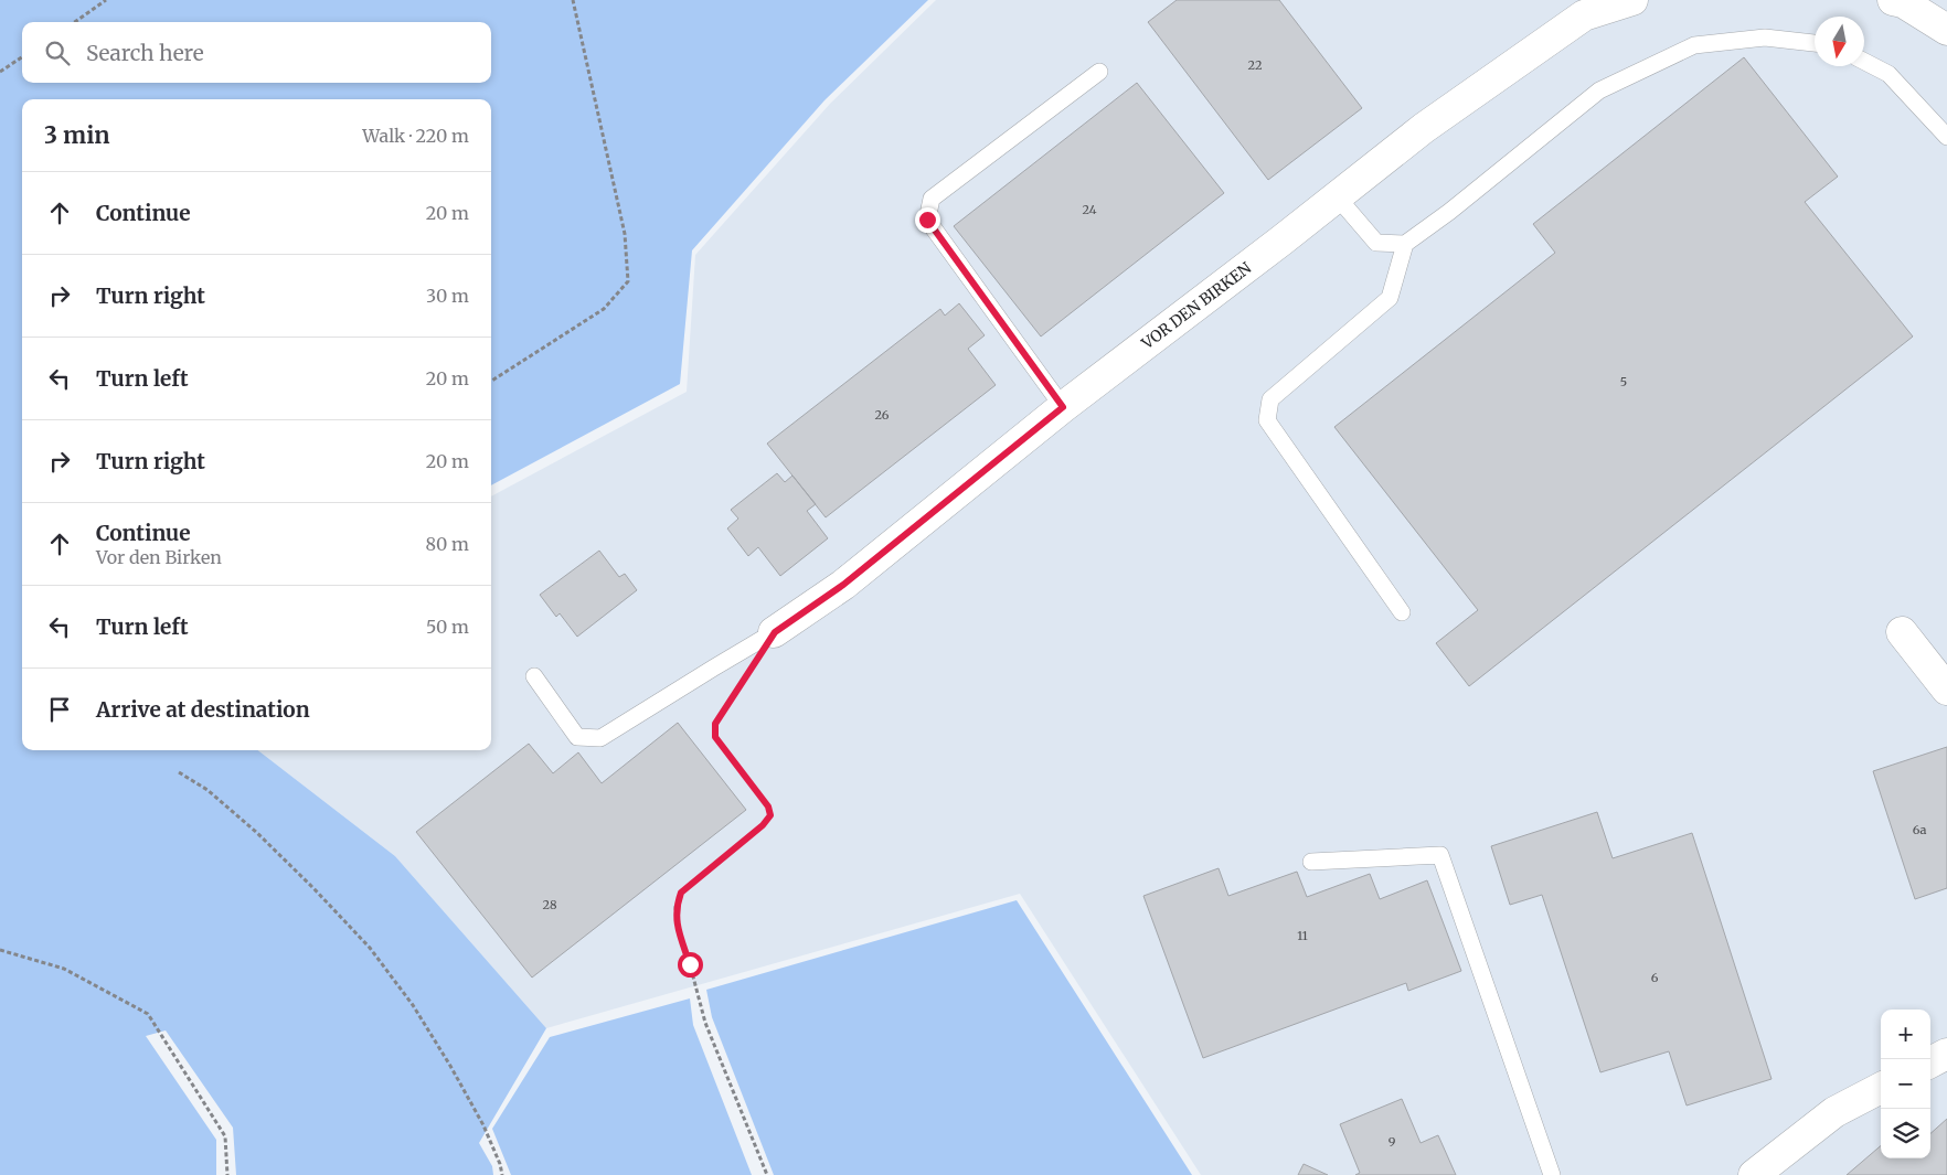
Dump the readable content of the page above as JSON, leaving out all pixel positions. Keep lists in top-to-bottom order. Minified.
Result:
{"streets":{"street":["VOR DEN BIRKEN"]},"house_numbers":["22","24","5","26","6a","28","11","6","9"],"north":"bottom","page":{"search":"Search here","heading":["3 min","Walk · 220 m"],"list":[["Continue","20 m"],["Turn right","30 m"],["Turn left","20 m"],["Turn right","20 m"],["Continue","Vor den Birken","80 m"],["Turn left","50 m"],"Arrive at destination"],"map_buttons":["+","−"]}}
